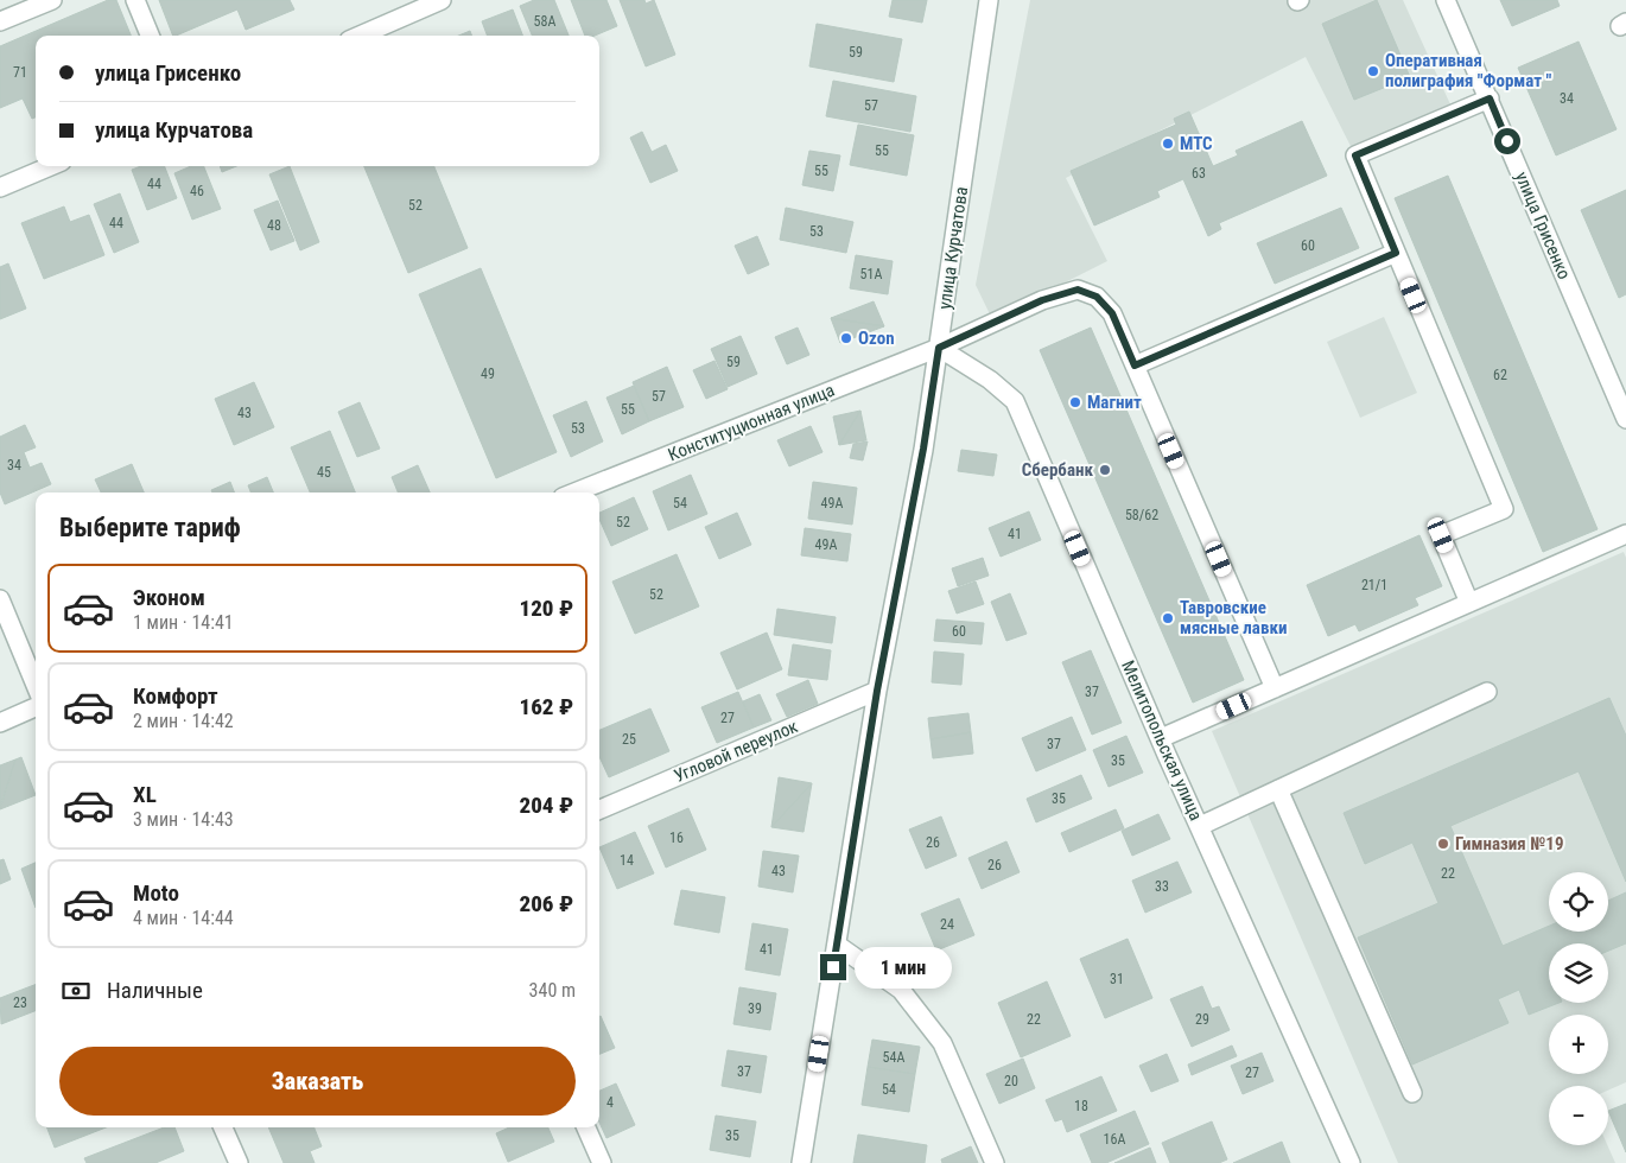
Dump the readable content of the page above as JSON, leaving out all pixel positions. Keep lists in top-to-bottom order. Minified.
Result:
{"streets":{"street":["улица Грисенко","улица Курчатова","Конституционная улица","Мелитопольская улица","Угловой переулок"]},"crossings":[["улица Курчатова","Конституционная улица"],["улица Курчатова","Мелитопольская улица"],["улица Курчатова","Угловой переулок"],["Конституционная улица","Мелитопольская улица"]],"places":["Оперативная полиграфия \"Формат \"","МТС","Ozon","Магнит","Сбербанк","Тавровские мясные лавки","Гимназия №19"],"house_numbers":["58А","59","71","34","57","55","55","63","44","46","52","44","48","53","60","51А","59","49","62","57","55","43","53","34","45","54","49А","58/62","52","41","49А","21/1","52","60","37","27","25","37","35","35","16","26","14","26","43","22","33","24","41","31","23","39","22","29","54А","37","27","20","54","4","18","35","16А"],"page":{"banner":["улица Грисенко","улица Курчатова"],"heading":"Выберите тариф","list":[{"name":"Эконом","note":"1 мин · 14:41","value":"120 ₽"},{"name":"Комфорт","note":"2 мин · 14:42","value":"162 ₽"},{"name":"XL","note":"3 мин · 14:43","value":"204 ₽"},{"name":"Moto","note":"4 мин · 14:44","value":"206 ₽"}],"map_buttons":["+","−"],"bubble":"1 мин","pay":["Наличные","340 m"],"buttons":"Заказать"}}
